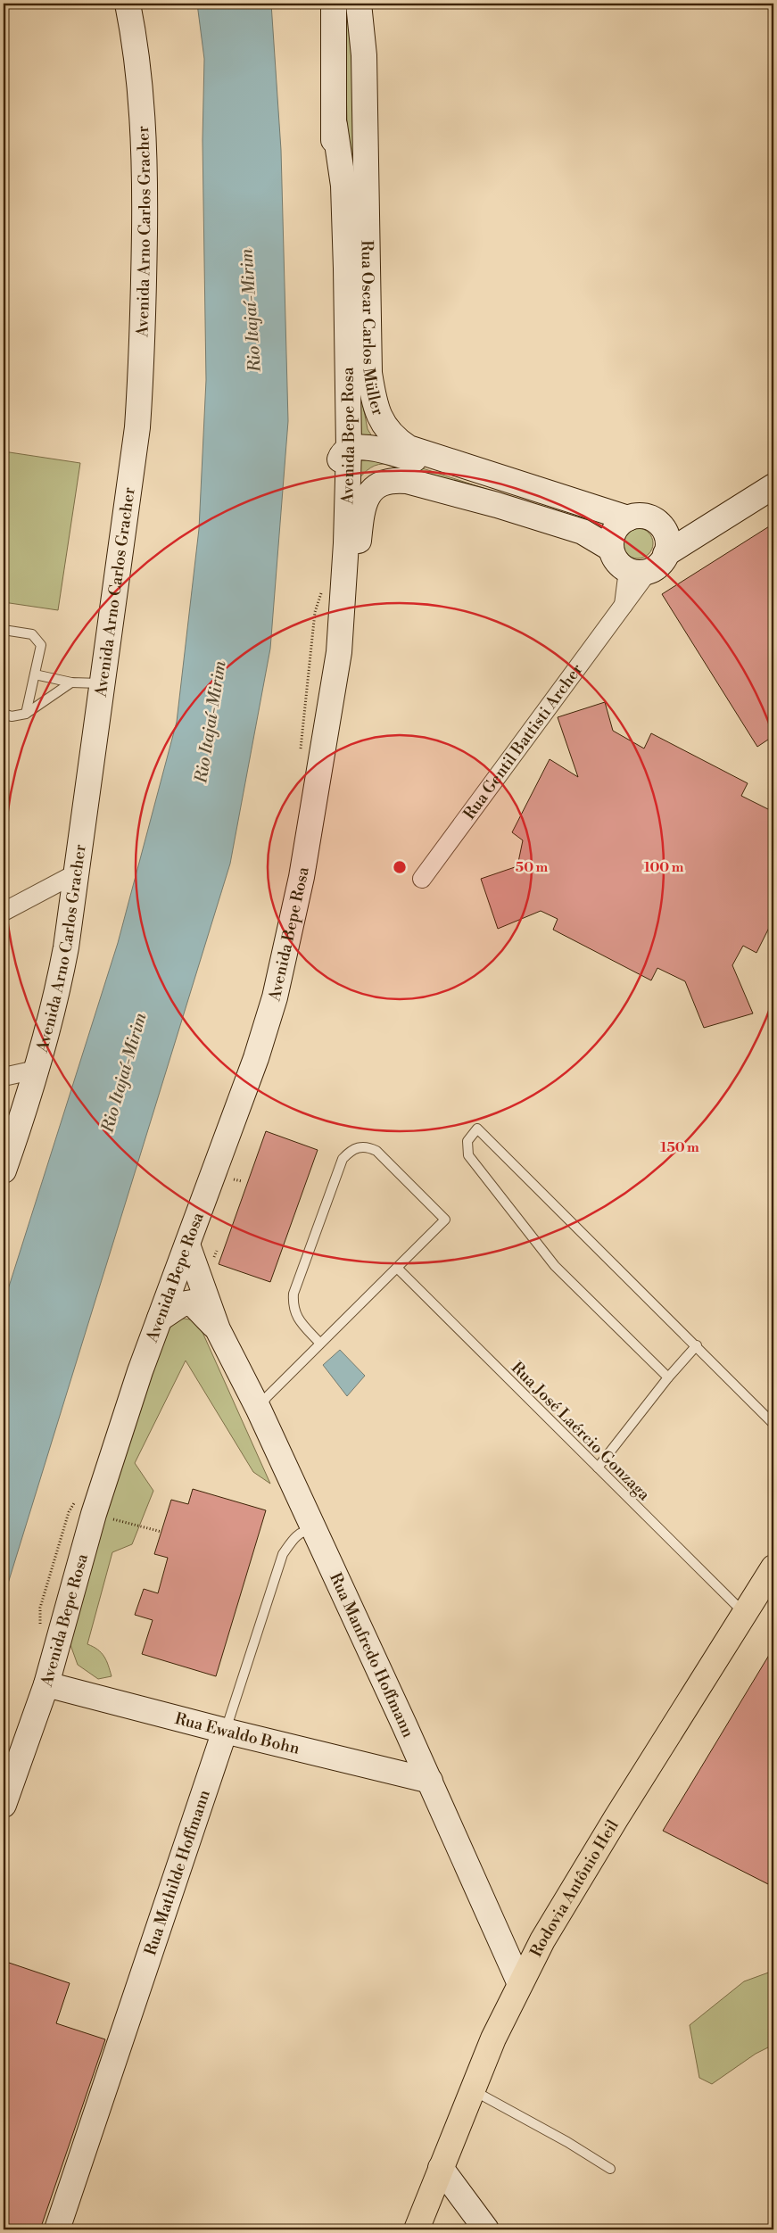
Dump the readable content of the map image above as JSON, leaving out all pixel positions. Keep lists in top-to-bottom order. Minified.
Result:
{"streets":{"main road":["Rodovia Antônio Heil"],"street":["Avenida Arno Carlos Gracher","Rua Oscar Carlos Müller","Avenida Bepe Rosa","Rua Gentil Battisti Archer","Rua Manfredo Hoffmann","Rua Ewaldo Bohn","Rua Mathilde Hoffmann"],"lane":["Rua José Laércio Gonzaga"]},"crossings":[["Rua Oscar Carlos Müller","Avenida Bepe Rosa"],["Rua Oscar Carlos Müller","Rua Gentil Battisti Archer"],["Avenida Bepe Rosa","Rua Manfredo Hoffmann"],["Avenida Bepe Rosa","Rua Ewaldo Bohn"],["Rua José Laércio Gonzaga","Rodovia Antônio Heil"],["Rua Manfredo Hoffmann","Rua Ewaldo Bohn"],["Rua Manfredo Hoffmann","Rua Mathilde Hoffmann"],["Rua Manfredo Hoffmann","Rodovia Antônio Heil"],["Rua Ewaldo Bohn","Rua Mathilde Hoffmann"]],"water":["Rio Itajaí-Mirim"],"rings":["50 m","100 m","150 m"]}
